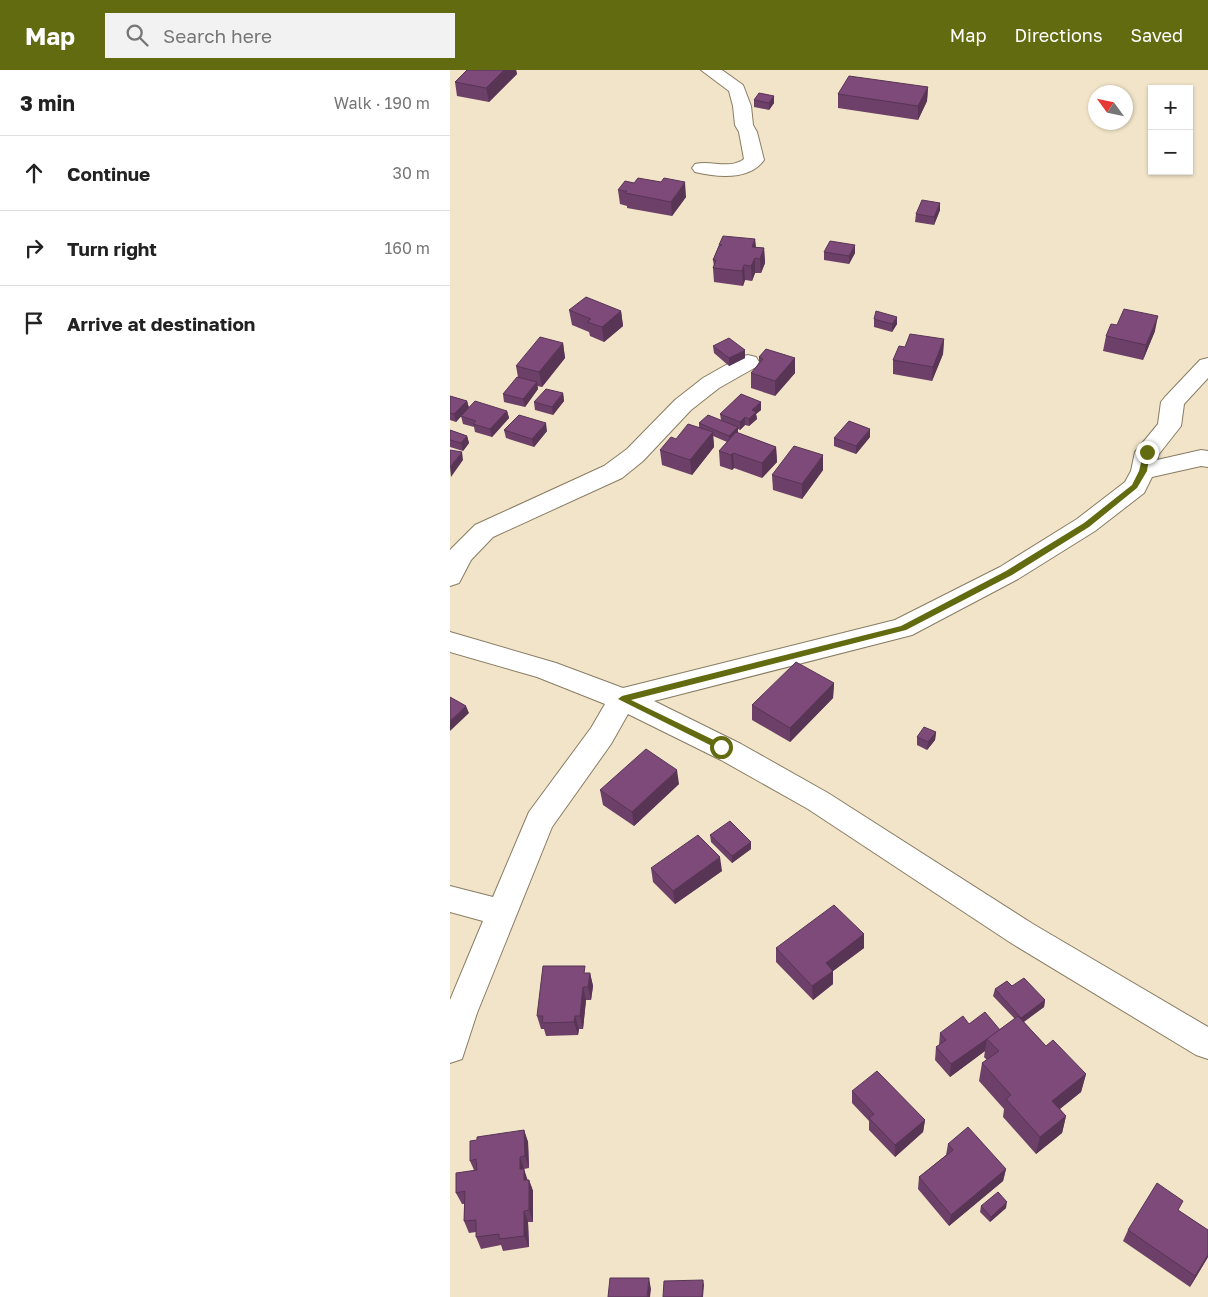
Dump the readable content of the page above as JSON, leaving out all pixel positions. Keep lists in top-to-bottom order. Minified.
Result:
{"north":"top left","page":{"header":"Map","search":"Search here","nav":["Map","Directions","Saved"],"heading":["3 min","Walk · 190 m"],"map_buttons":["+","−"],"list":[["Continue","30 m"],["Turn right","160 m"],"Arrive at destination"]}}
